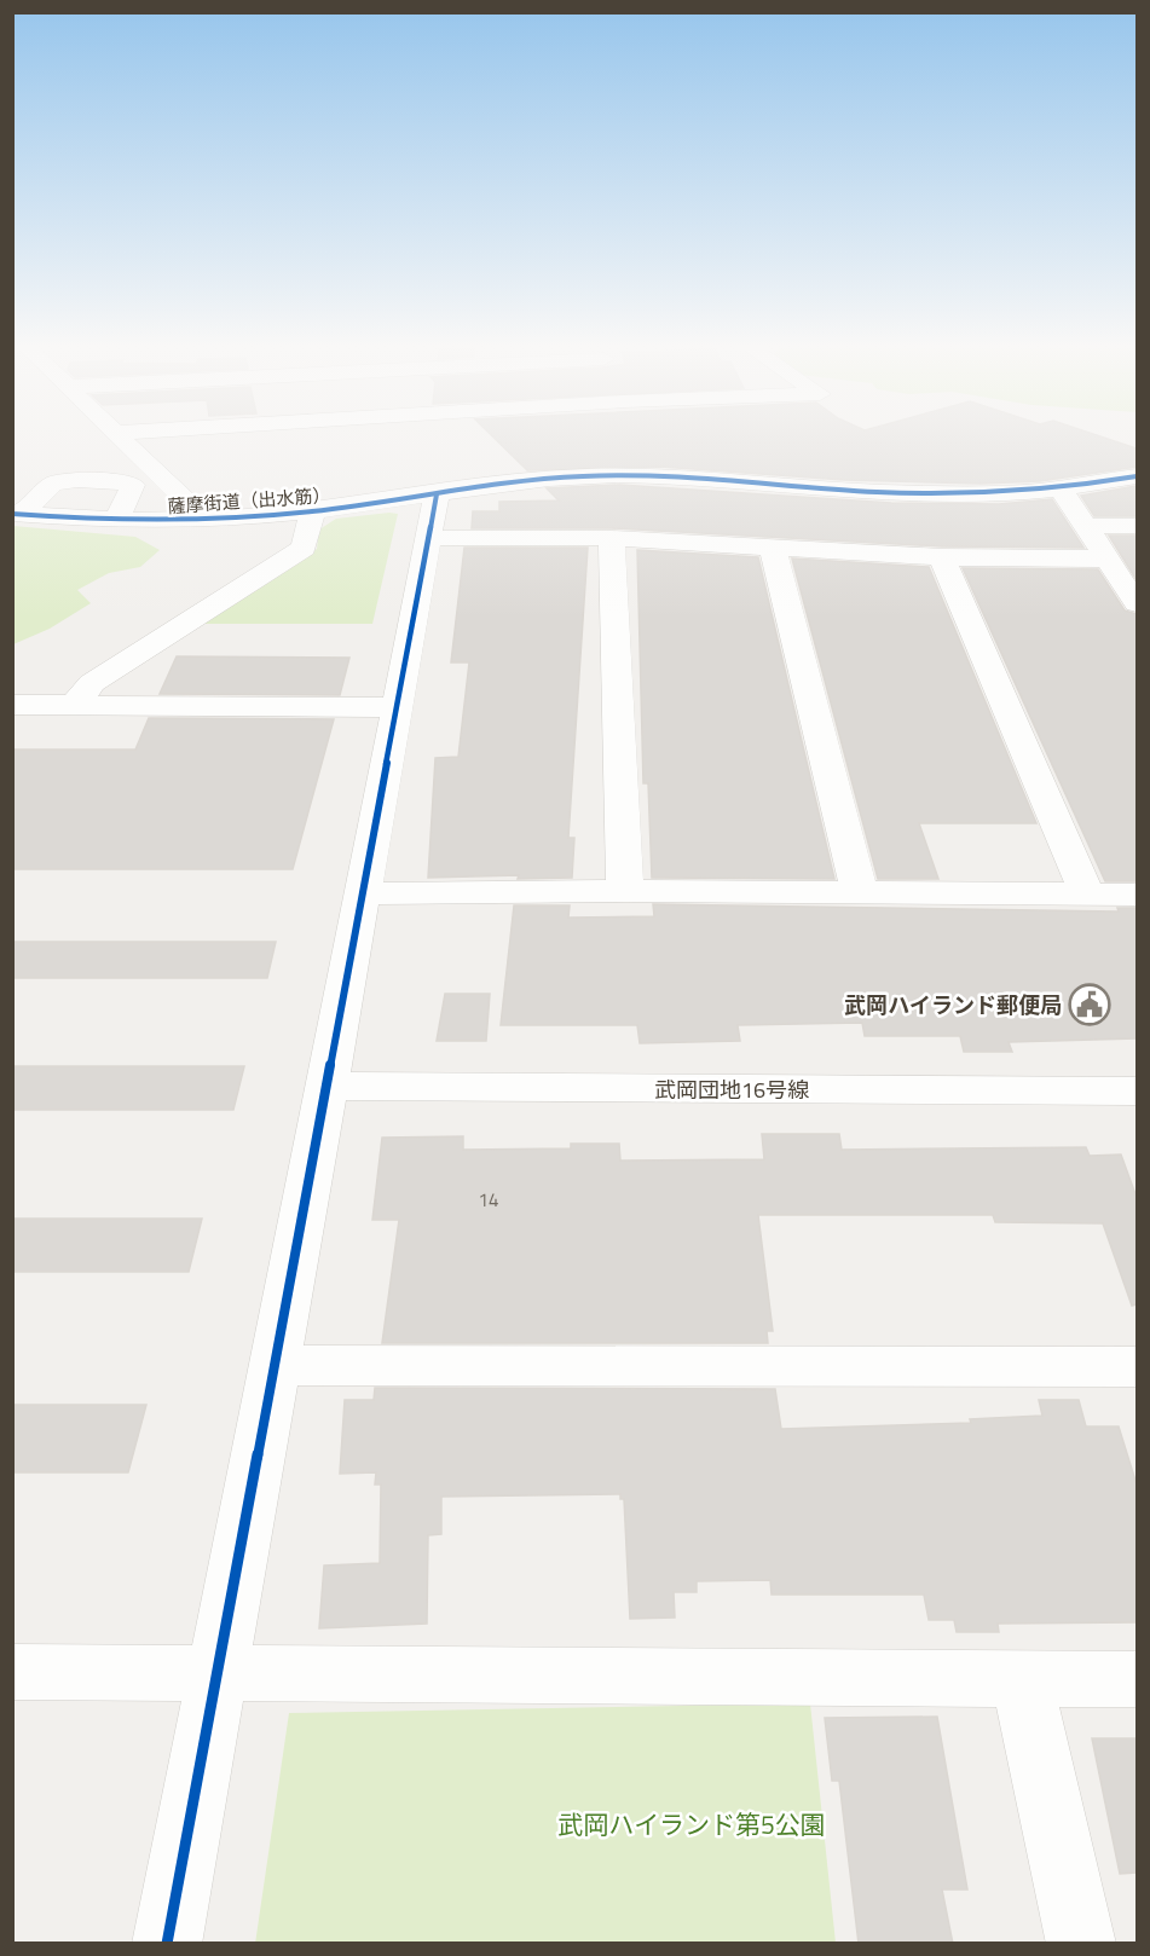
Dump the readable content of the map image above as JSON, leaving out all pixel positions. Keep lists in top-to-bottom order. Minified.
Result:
{"streets":{"street":["薩摩街道（出水筋）","武岡団地16号線"]},"parks":["武岡ハイランド第5公園"],"places":{"public building":["武岡ハイランド郵便局"]},"house_numbers":["14"]}
